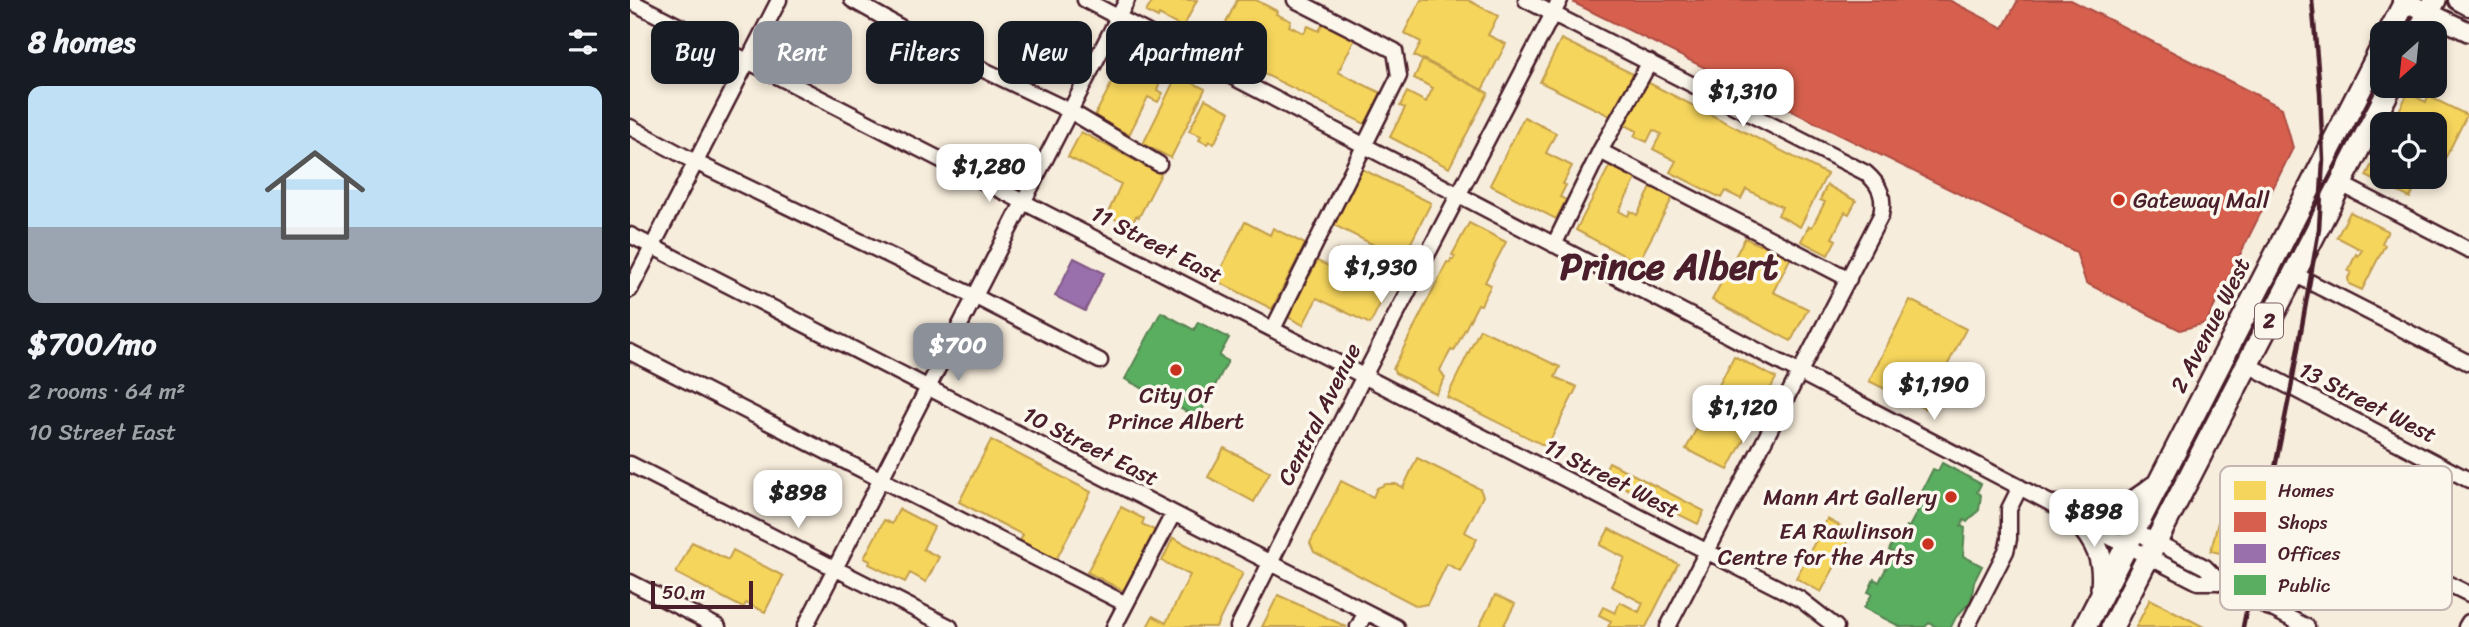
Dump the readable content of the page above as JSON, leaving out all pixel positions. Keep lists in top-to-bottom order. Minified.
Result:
{"streets":{"highway":["2","2 Avenue West"],"street":["11 Street East","13 Street West","Central Avenue","10 Street East","11 Street West"]},"crossings":[["11 Street East","Central Avenue"],["11 Street East","11 Street West"],["2","13 Street West"],["Central Avenue","10 Street East"],["Central Avenue","11 Street West"]],"districts":["Prince Albert"],"places":["Gateway Mall","City Of Prince Albert","Mann Art Gallery","EA Rawlinson Centre for the Arts"],"legend":["Homes","Shops","Offices","Public"],"scale_bar":"50 m","north":"bottom left","page":{"heading":"8 homes","chip":["Buy","Rent","Filters","New","Apartment"],"price":["$1,310","$1,280","$1,930","$700","$1,190","$1,120","$898","$898"],"list":[{"name":"$700/mo","note":"2 rooms · 64 m² · 10 Street East"}],"scale":"50 m"}}
